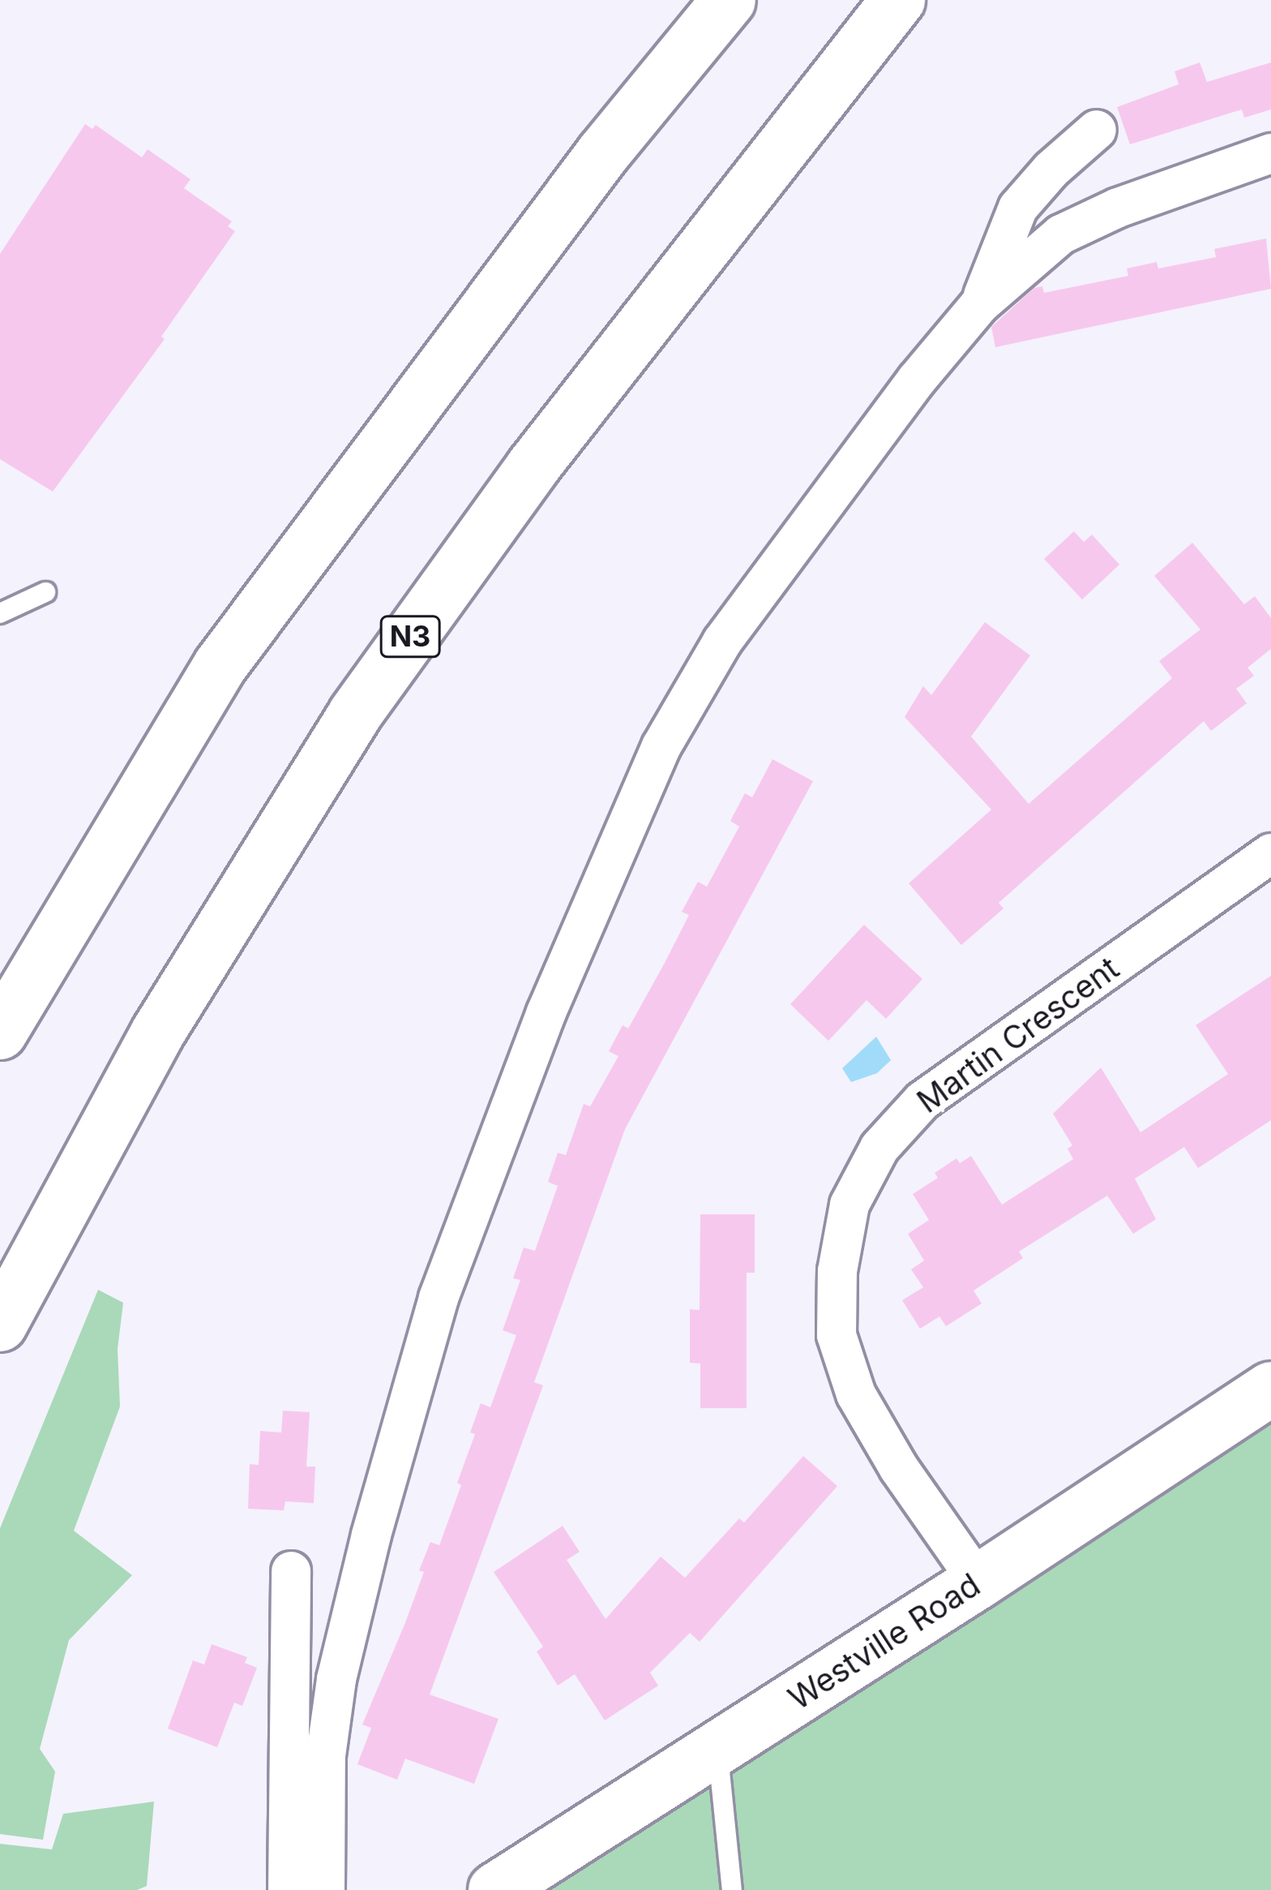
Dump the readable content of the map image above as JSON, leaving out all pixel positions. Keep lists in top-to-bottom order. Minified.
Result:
{"streets":{"main road":["N3","Westville Road"],"street":["Martin Crescent"]},"crossings":[["Martin Crescent","Westville Road"]]}
